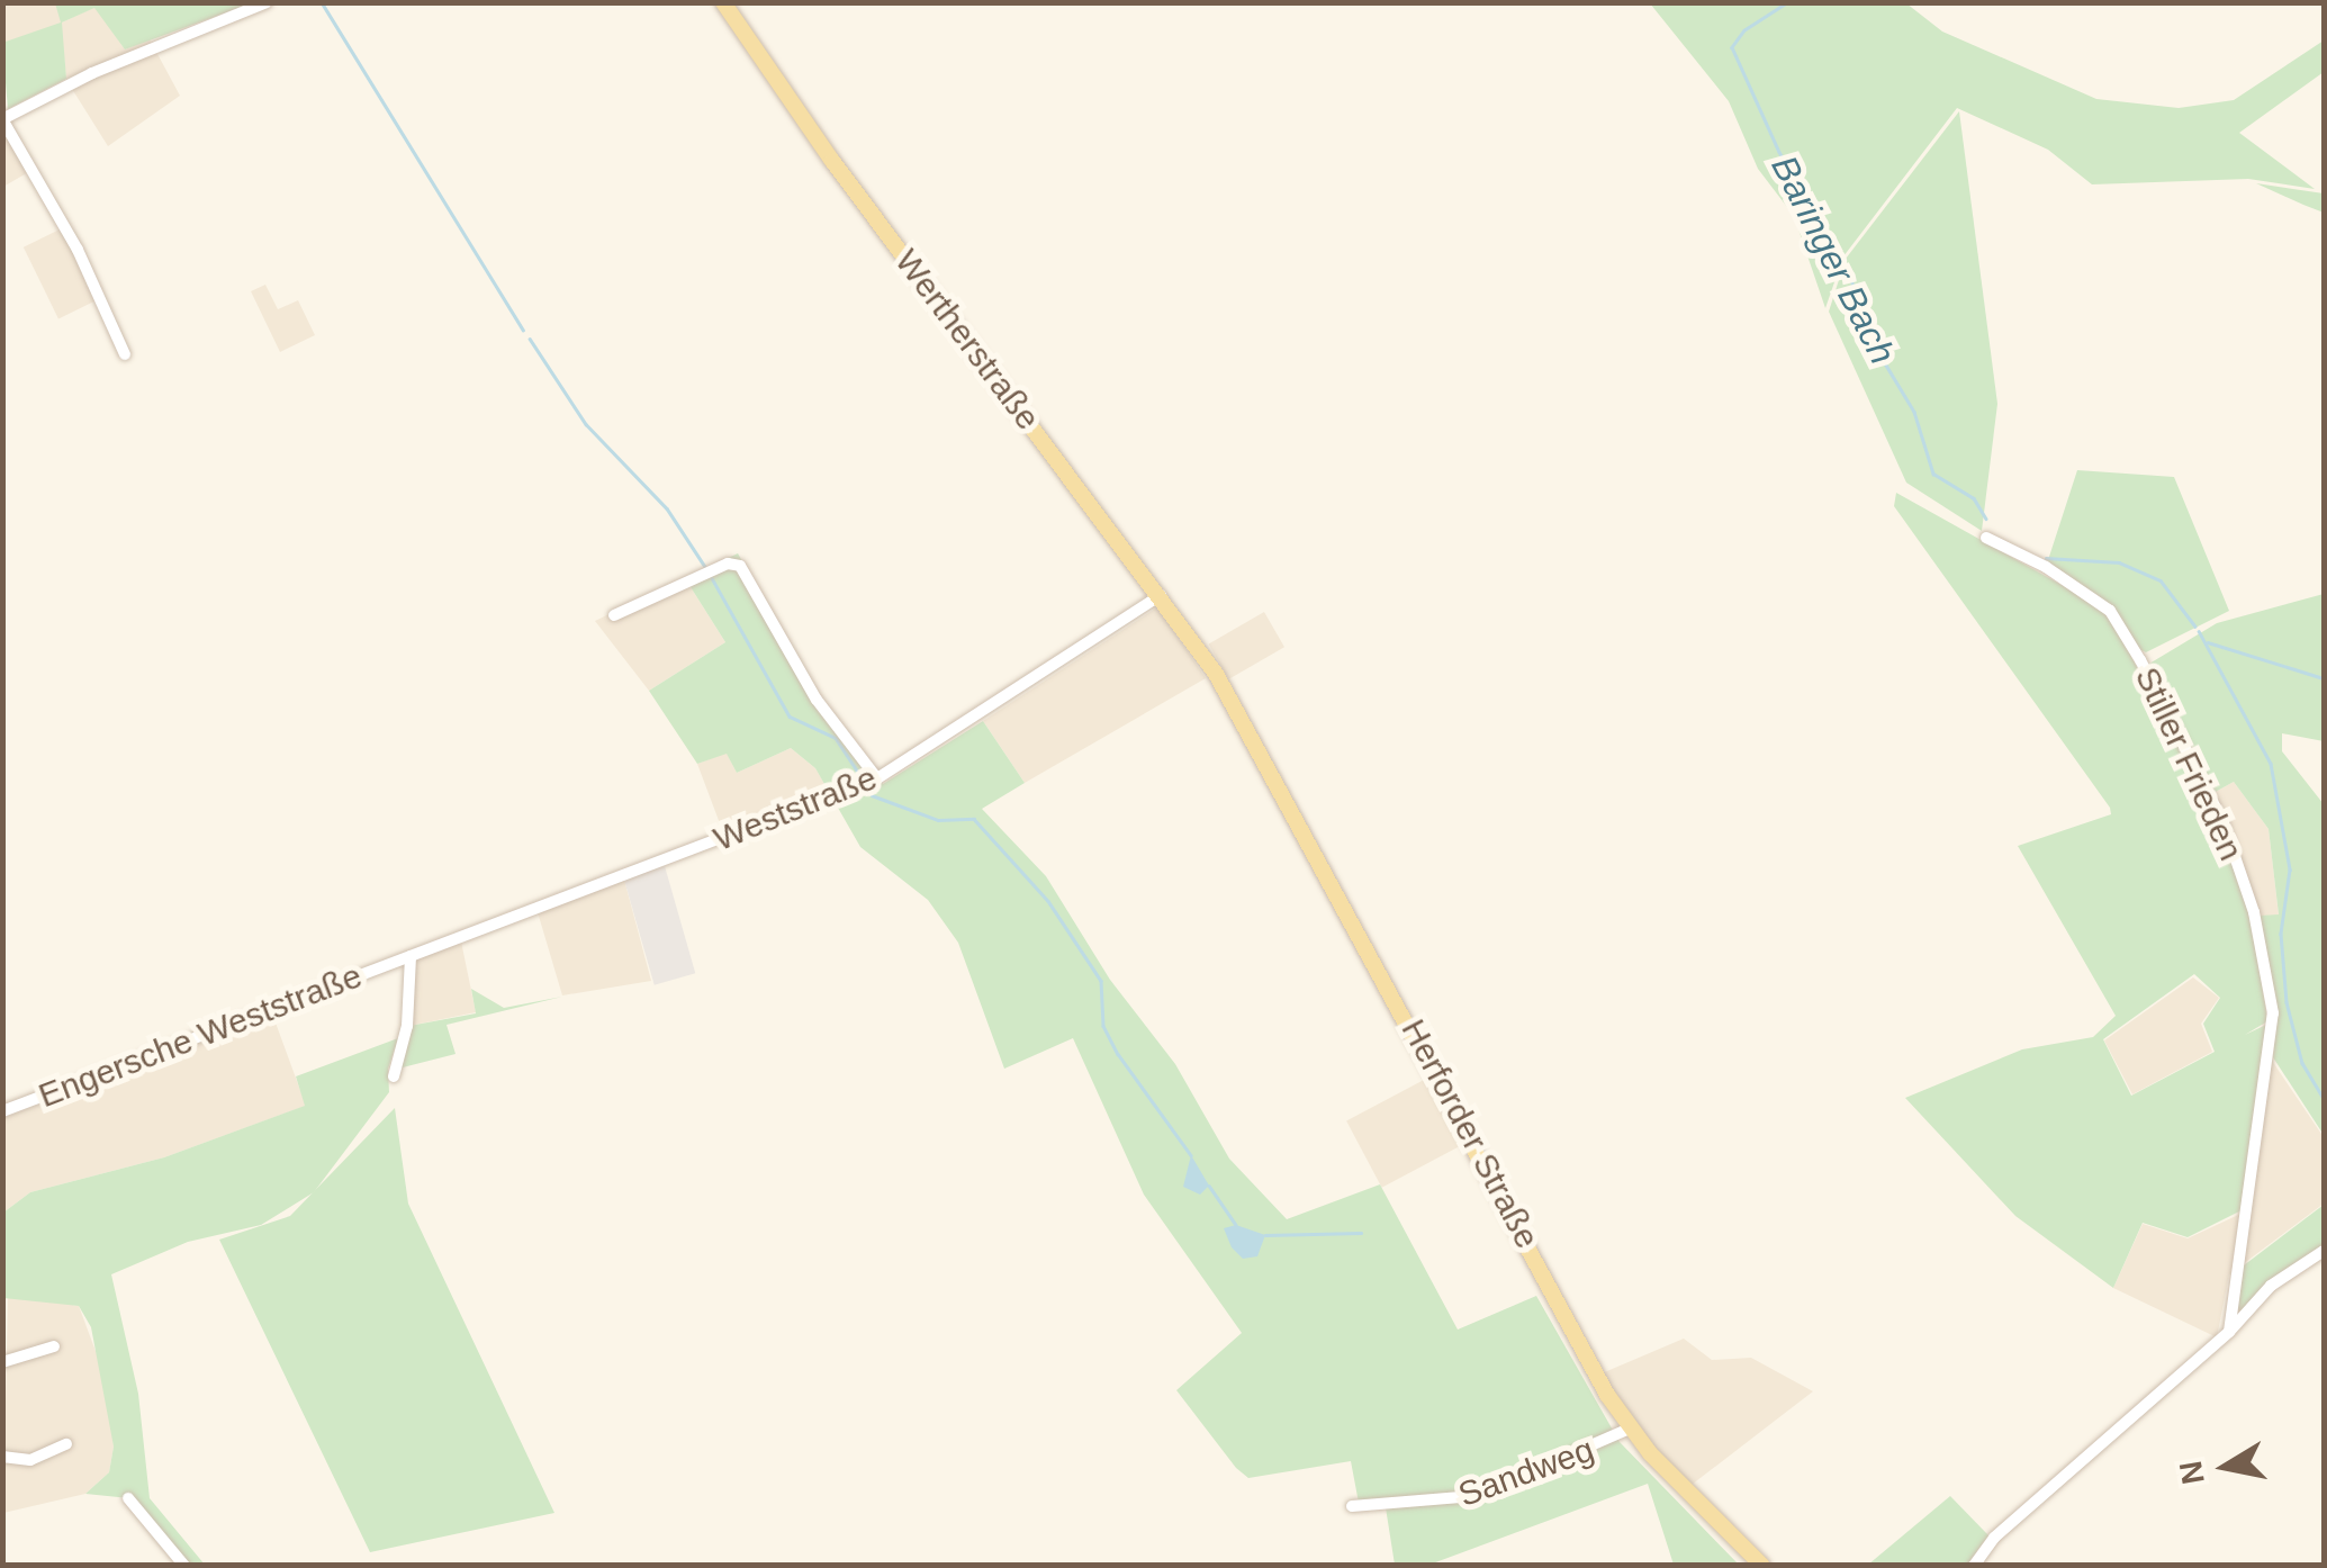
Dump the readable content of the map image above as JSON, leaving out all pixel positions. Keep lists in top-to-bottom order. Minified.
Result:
{"streets":{"main road":["Wertherstraße","Herforder Straße"],"street":["Stiller Frieden","Weststraße","Engersche Weststraße","Sandweg"]},"crossings":[["Wertherstraße","Weststraße"],["Wertherstraße","Herforder Straße"],["Weststraße","Engersche Weststraße"],["Herforder Straße","Sandweg"]],"water":["Baringer Bach"],"north":"left"}
